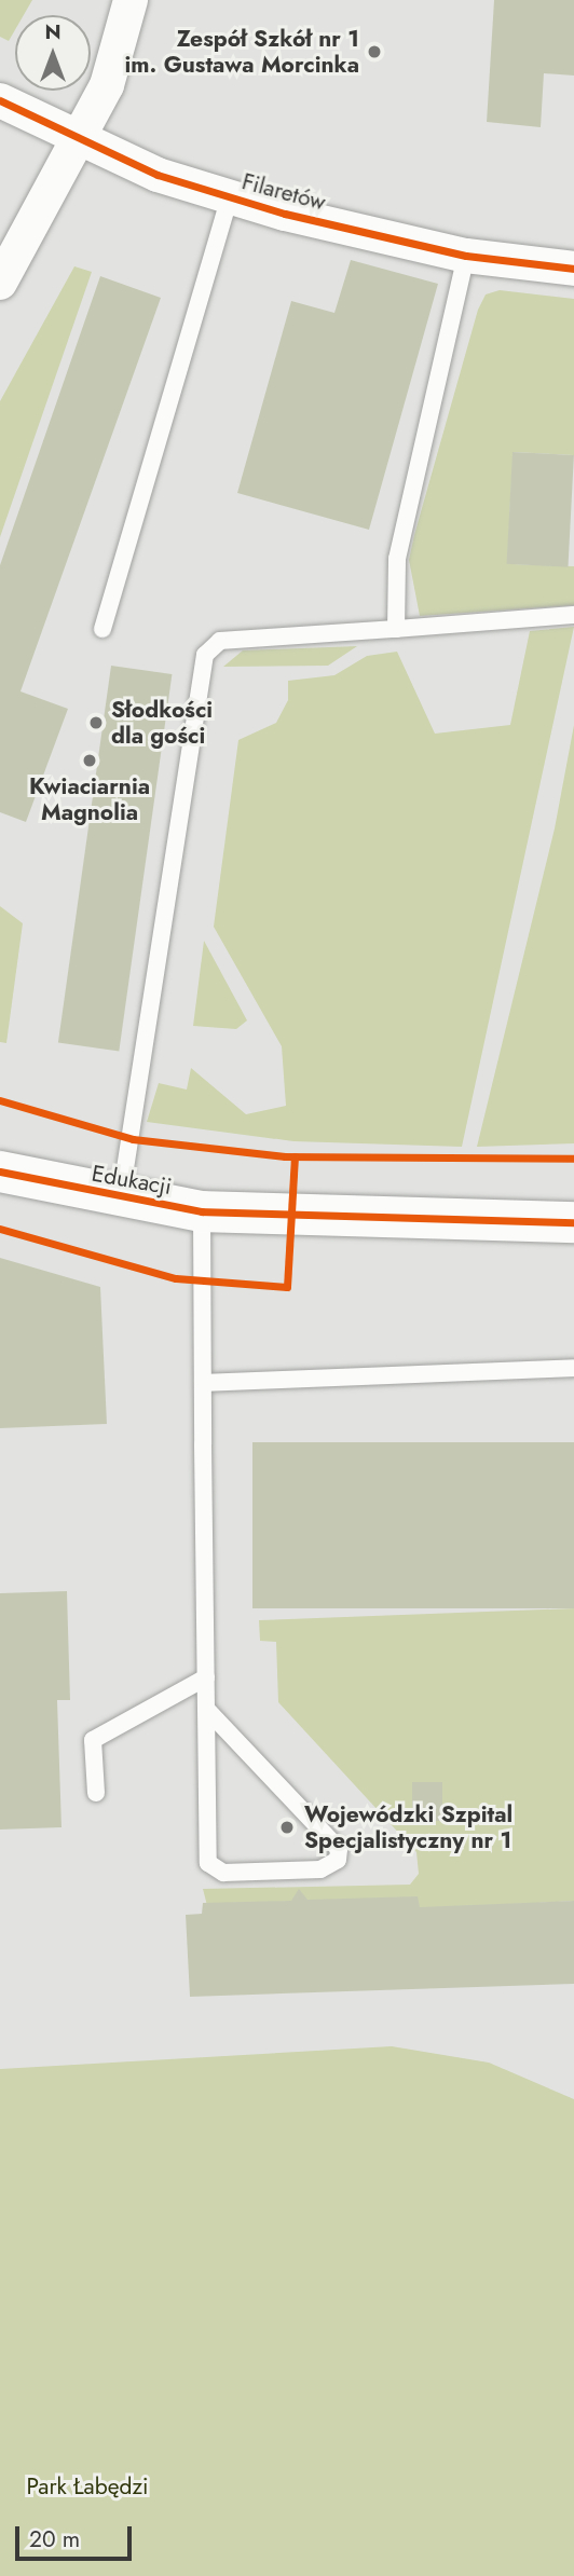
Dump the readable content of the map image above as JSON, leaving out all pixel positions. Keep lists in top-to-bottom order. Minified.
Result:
{"streets":{"street":["Filaretów","Edukacji"]},"parks":["Park Łabędzi"],"places":["Zespół Szkół nr 1 im. Gustawa Morcinka","Słodkości dla gości","Kwiaciarnia Magnolia","Wojewódzki Szpital Specjalistyczny nr 1"],"scale_bar":"20 m","north":"top"}
